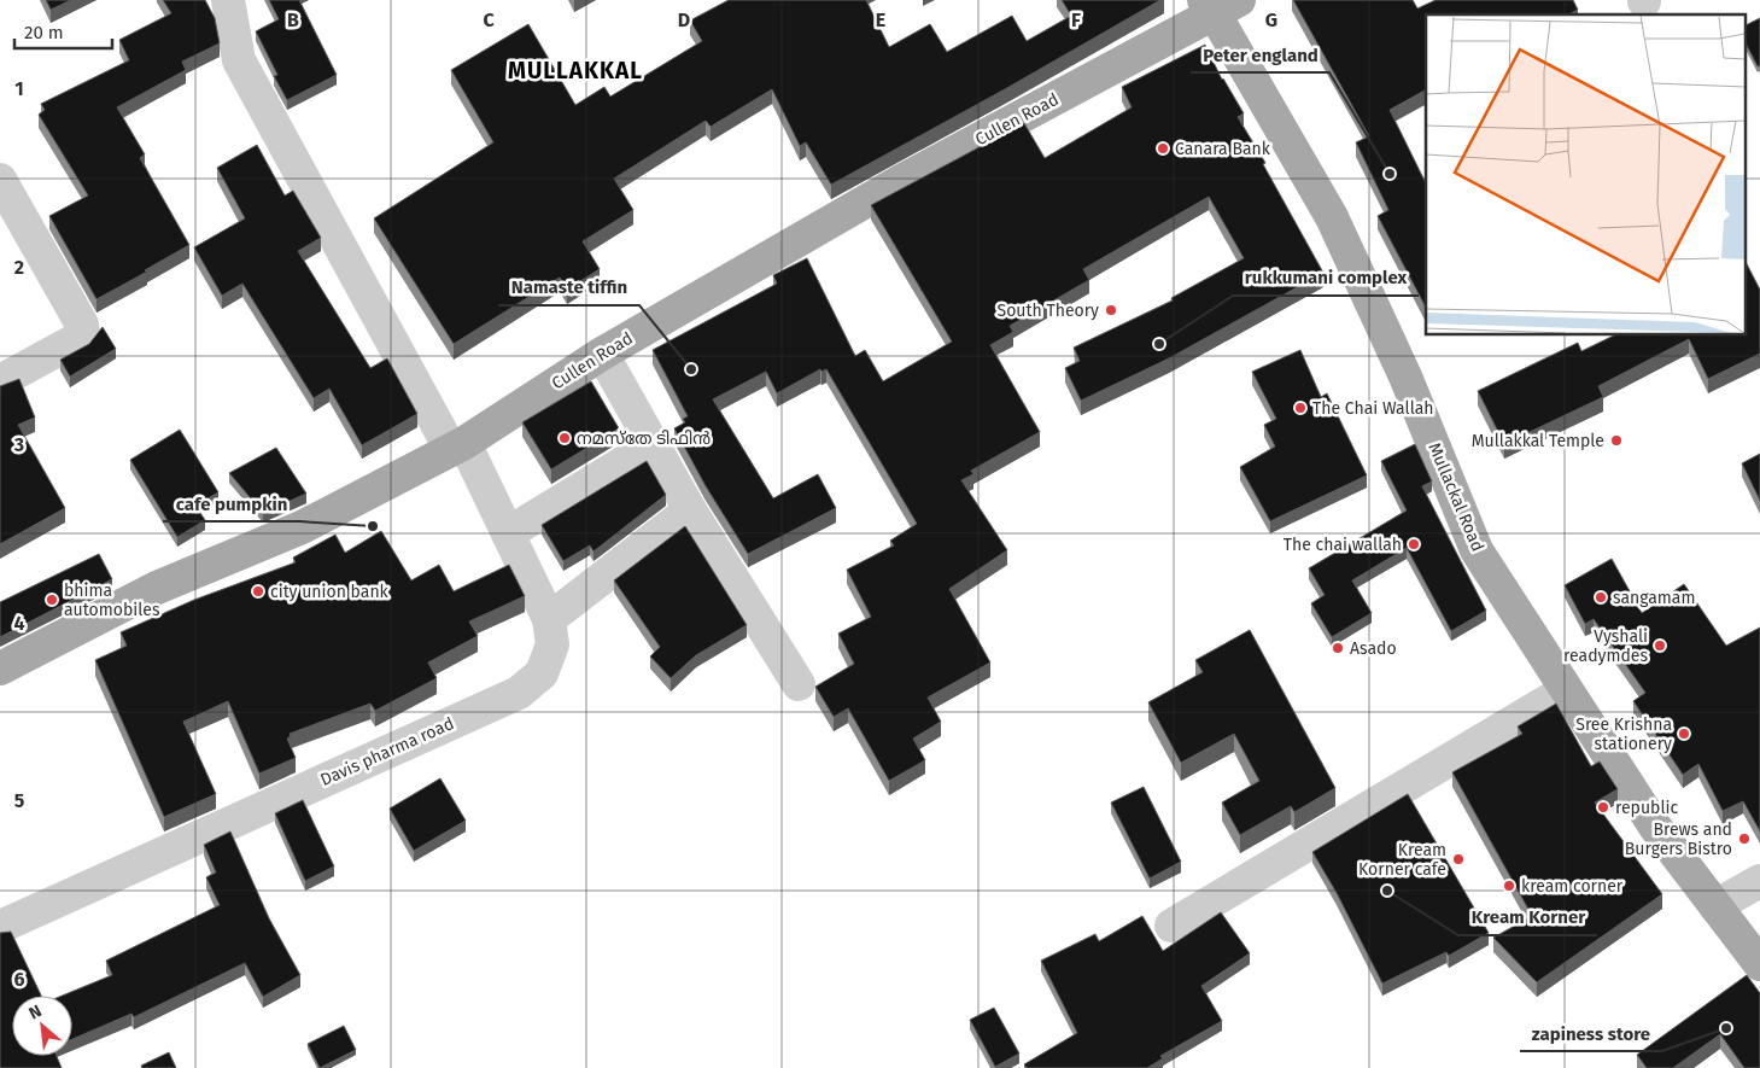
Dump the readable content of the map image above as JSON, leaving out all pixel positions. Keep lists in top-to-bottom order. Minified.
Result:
{"streets":{"main road":["Cullen Road","Mullackal Road"],"street":["Davis pharma road"]},"crossings":[["Cullen Road","Mullackal Road"],["Cullen Road","Davis pharma road"]],"districts":["MULLAKKAL"],"places":["Canara Bank","Peter england","South Theory","rukkumani complex","Namaste tiffin","The Chai Wallah","നമസ്തേ ടിഫിൻ","Mullakkal Temple","cafe pumpkin","The chai wallah","city union bank","sangamam","bhima automobiles","Vyshali readymdes","Asado","Sree Krishna stationery","republic","Brews and Burgers Bistro","Kream Korner cafe","kream corner","Kream Korner","zapiness store"],"scale_bar":"20 m","north":"top left","grid":{"columns":["B","C","D","E","F","G"],"rows":["1","2","3","4","5","6"]}}
